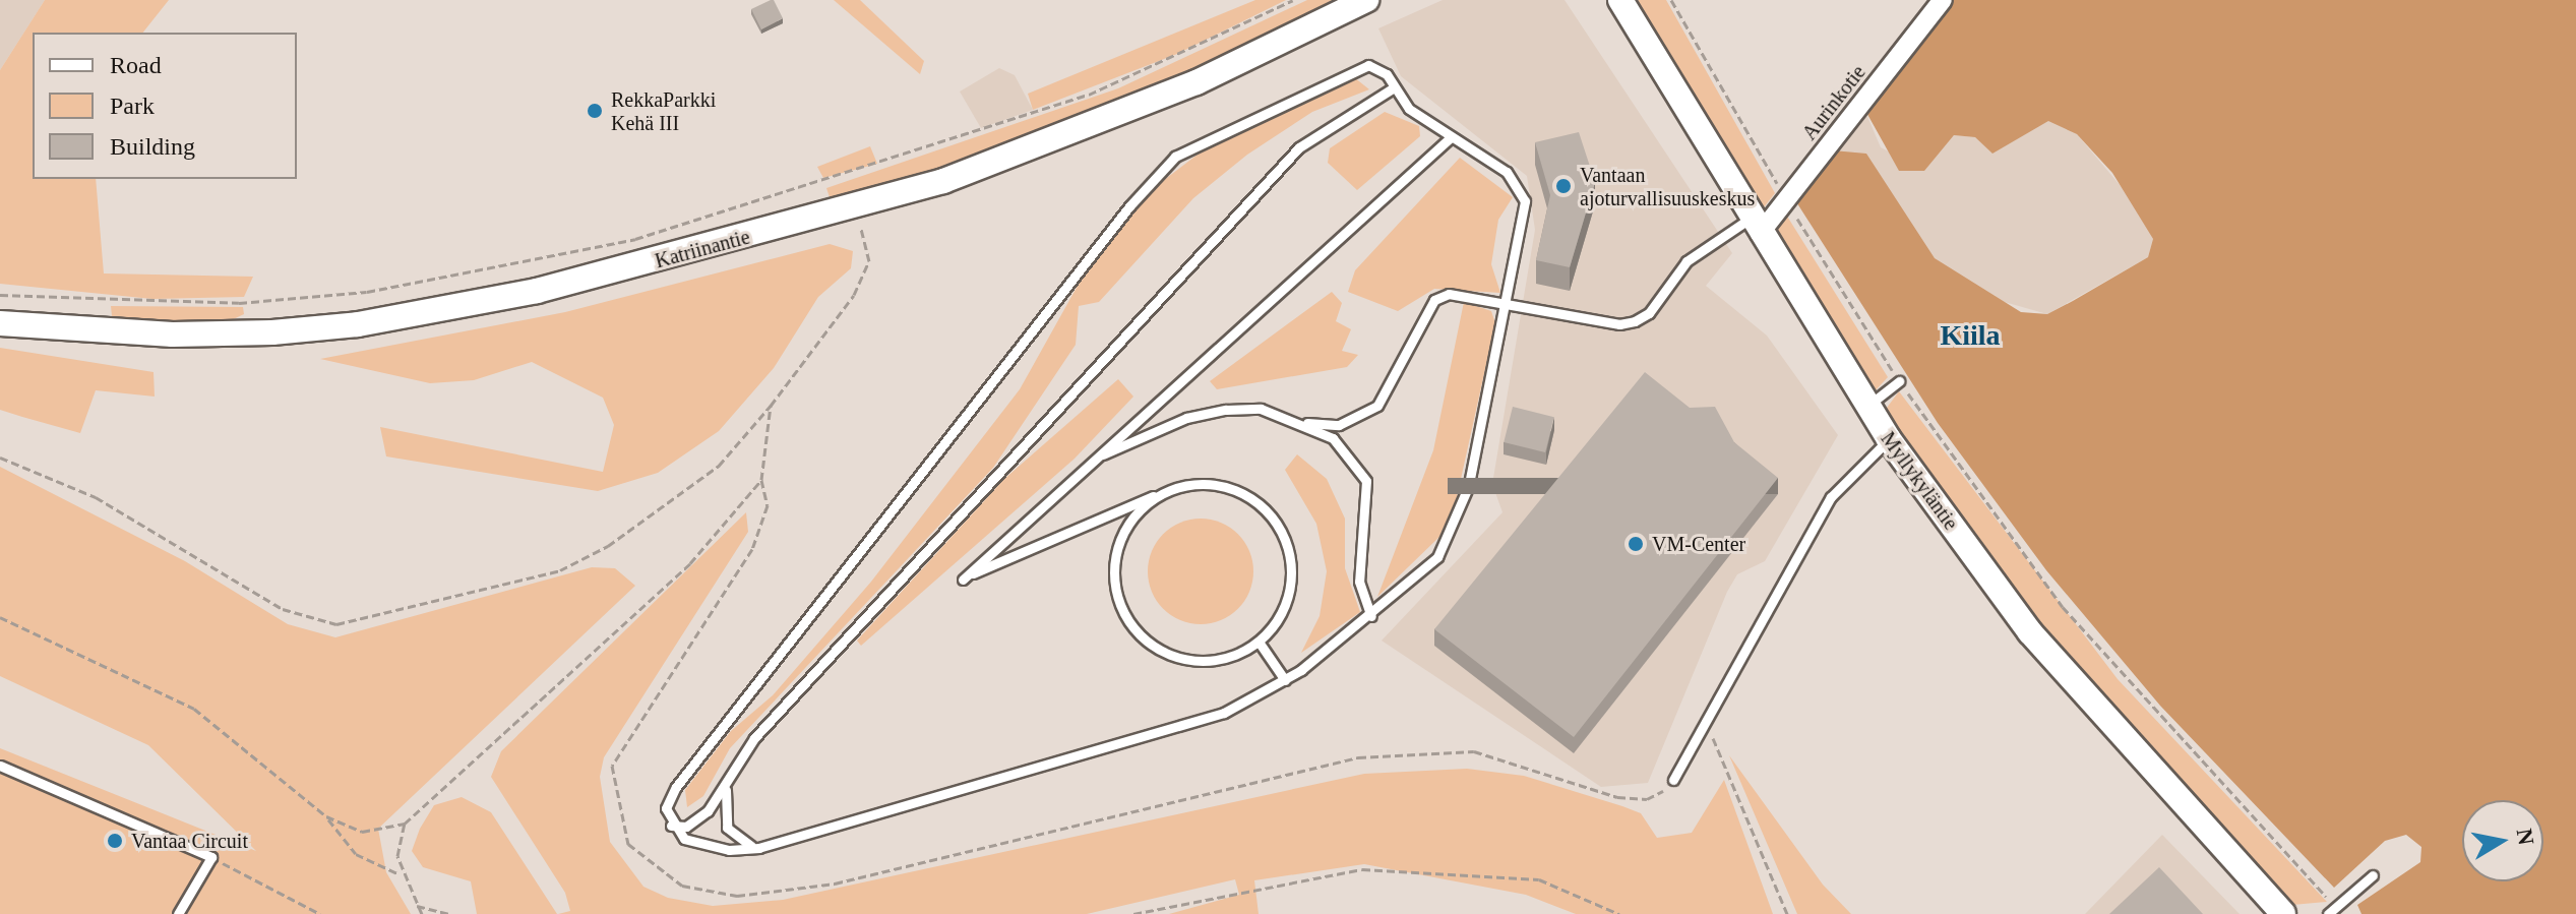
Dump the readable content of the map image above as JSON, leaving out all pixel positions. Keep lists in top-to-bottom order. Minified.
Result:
{"streets":{"main road":["Katriinantie","Myllykyläntie"],"street":["Aurinkotie"]},"crossings":[["Aurinkotie","Myllykyläntie"]],"districts":["Kiila"],"places":["RekkaParkki Kehä III","Vantaan ajoturvallisuuskeskus","VM-Center","Vantaa Circuit"],"legend":["Road","Park","Building"],"north":"right"}
